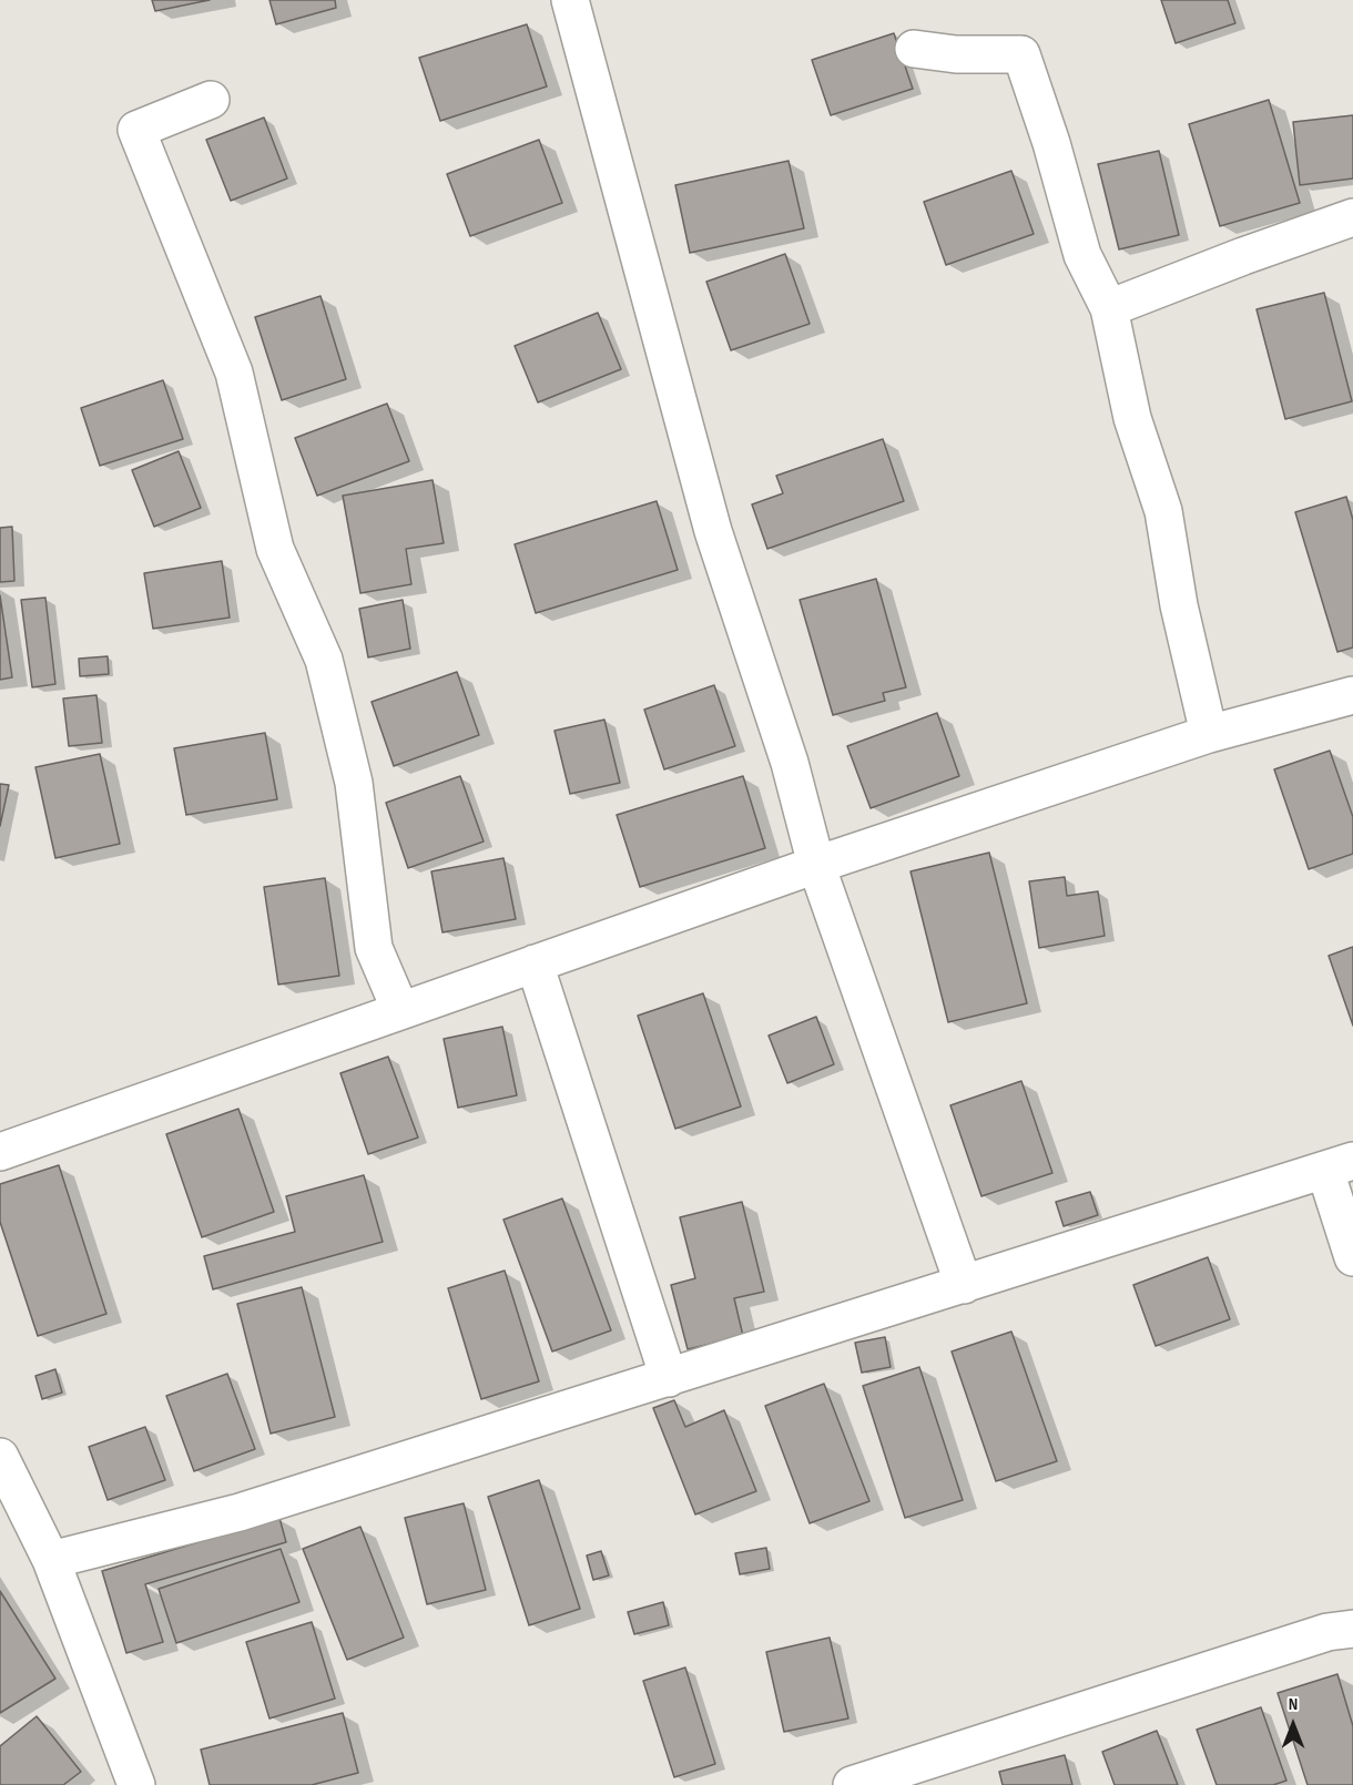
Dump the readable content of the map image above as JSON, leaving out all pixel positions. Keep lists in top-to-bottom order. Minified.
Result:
{"north":"top"}
